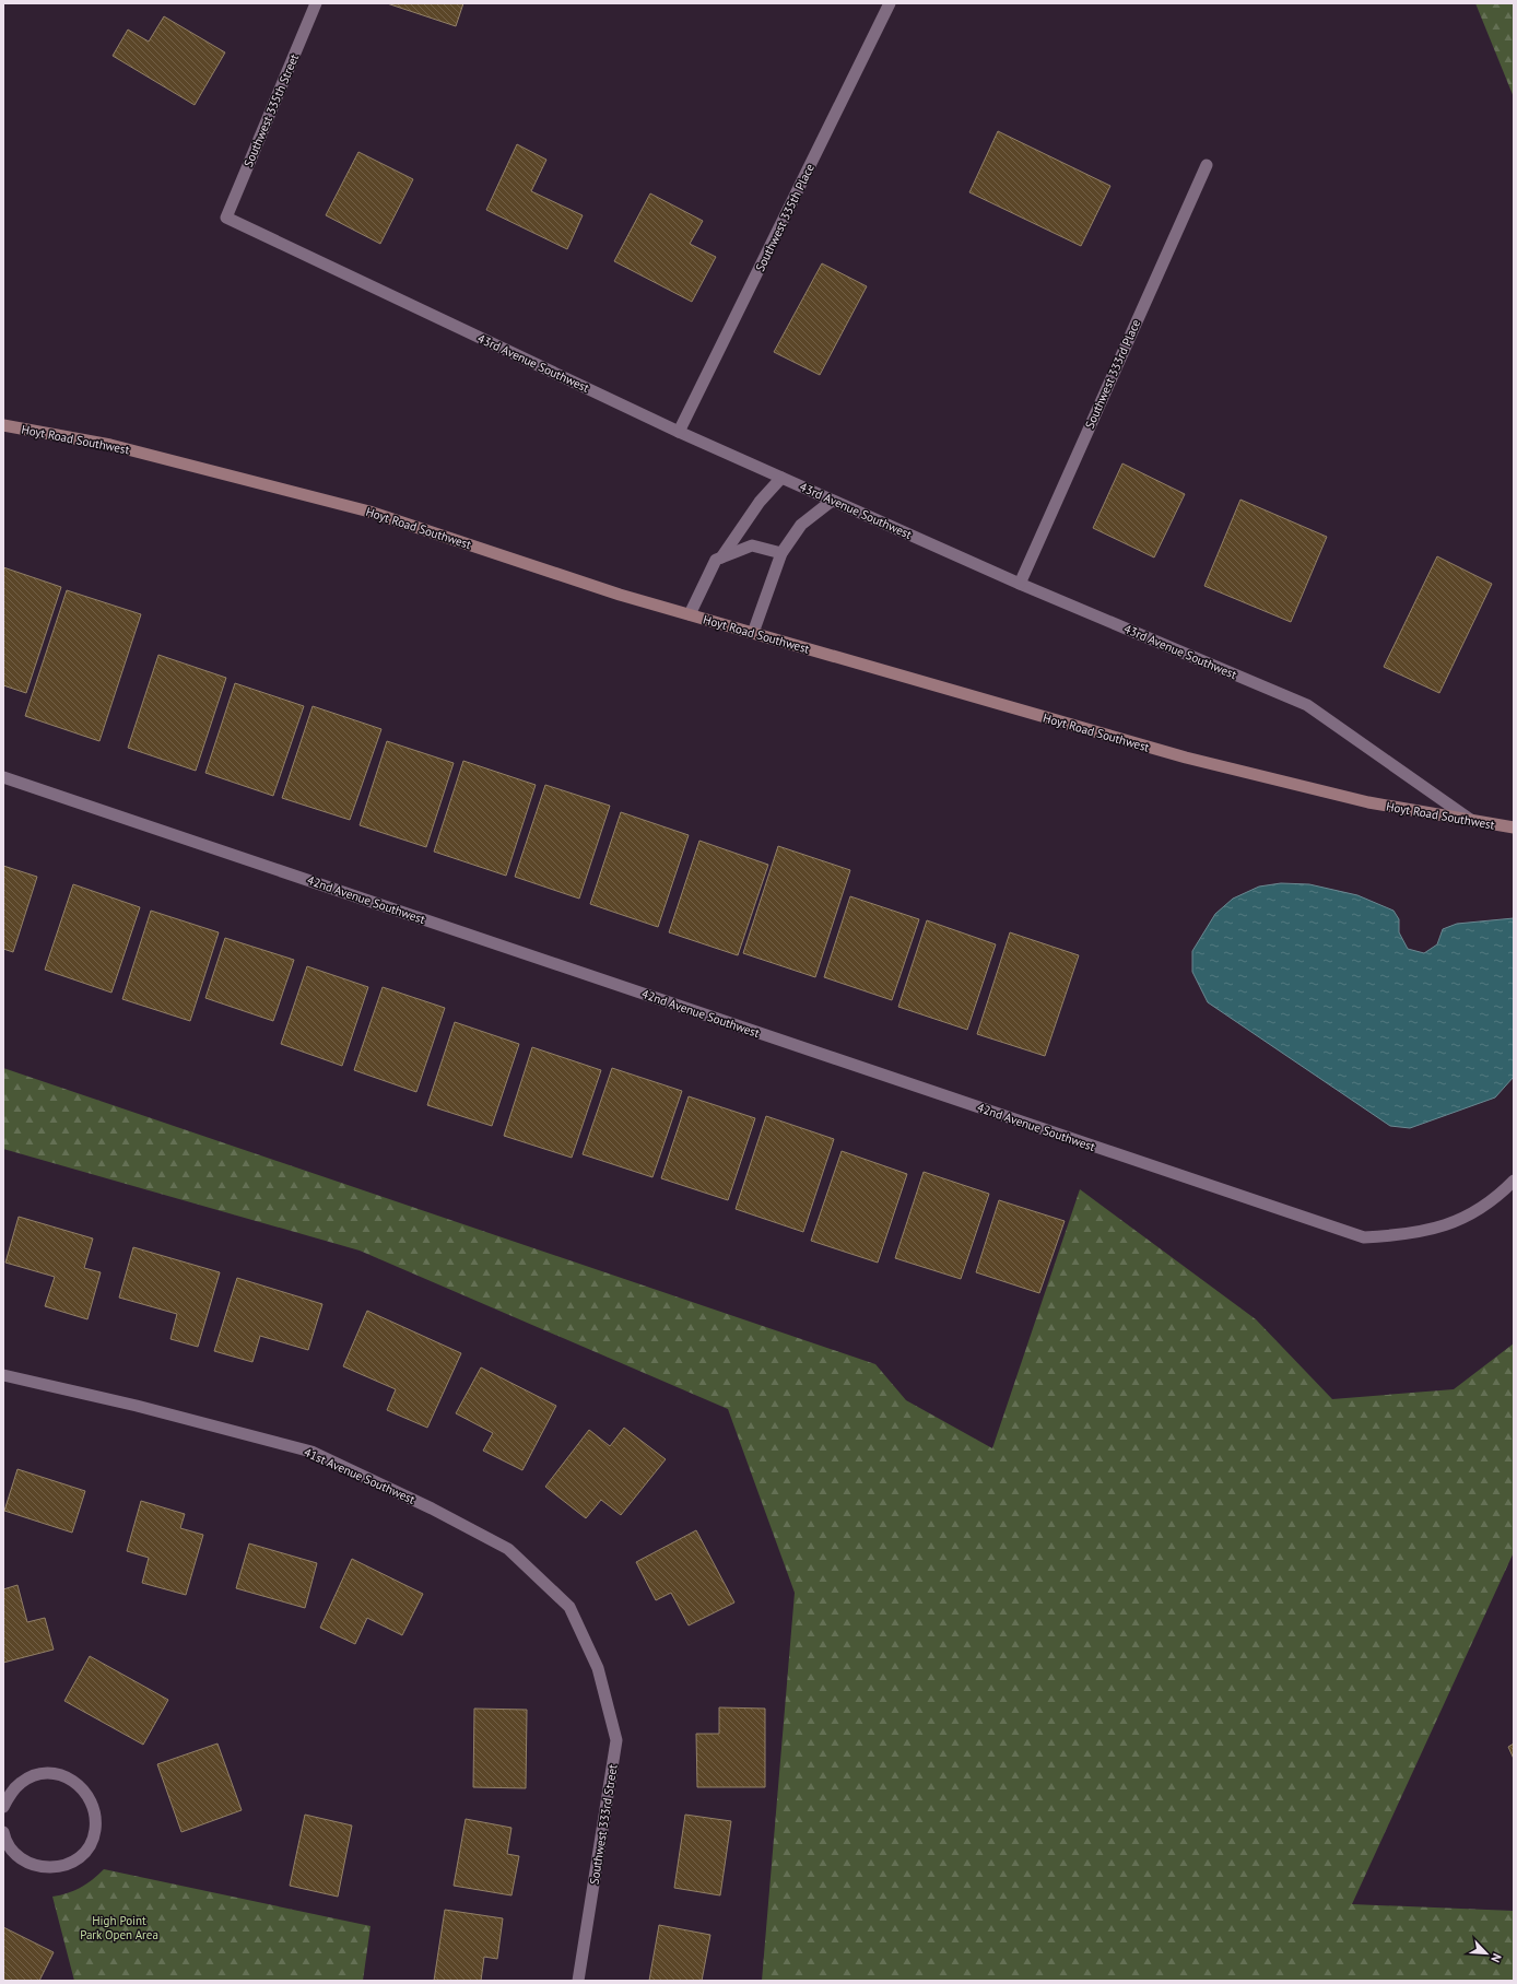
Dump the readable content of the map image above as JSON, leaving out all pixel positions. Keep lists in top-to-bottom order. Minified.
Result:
{"streets":{"main road":["Hoyt Road Southwest"],"street":["Southwest 335th Street","Southwest 335th Place","43rd Avenue Southwest","Southwest 333rd Place","42nd Avenue Southwest","41st Avenue Southwest","Southwest 333rd Street"]},"crossings":[["Southwest 335th Street","43rd Avenue Southwest"],["Southwest 335th Place","43rd Avenue Southwest"],["43rd Avenue Southwest","Southwest 333rd Place"],["43rd Avenue Southwest","Hoyt Road Southwest"],["41st Avenue Southwest","Southwest 333rd Street"]],"parks":["High Point Park Open Area"],"north":"bottom right"}
